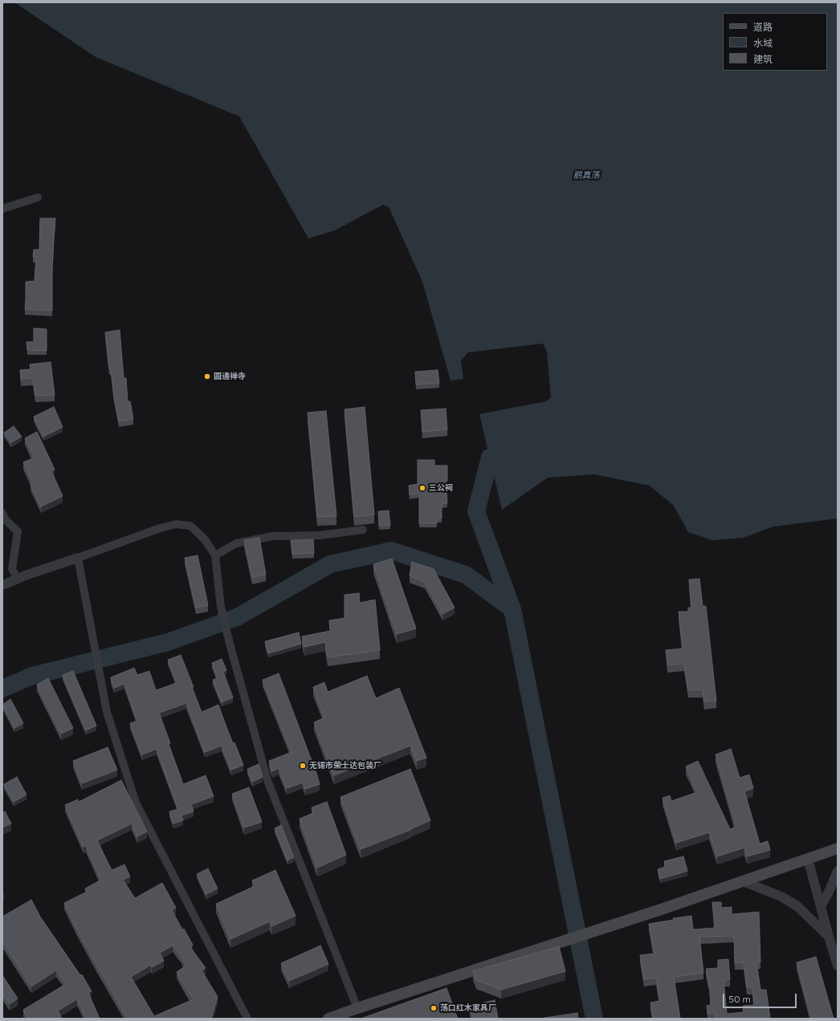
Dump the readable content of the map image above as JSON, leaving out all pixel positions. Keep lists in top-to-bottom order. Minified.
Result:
{"water":["鹅真荡"],"places":["圆通禅寺","三公祠","无锡市荣士达包装厂","荡口红木家具厂"],"legend":["道路","水域","建筑"],"scale_bar":"50 m"}
